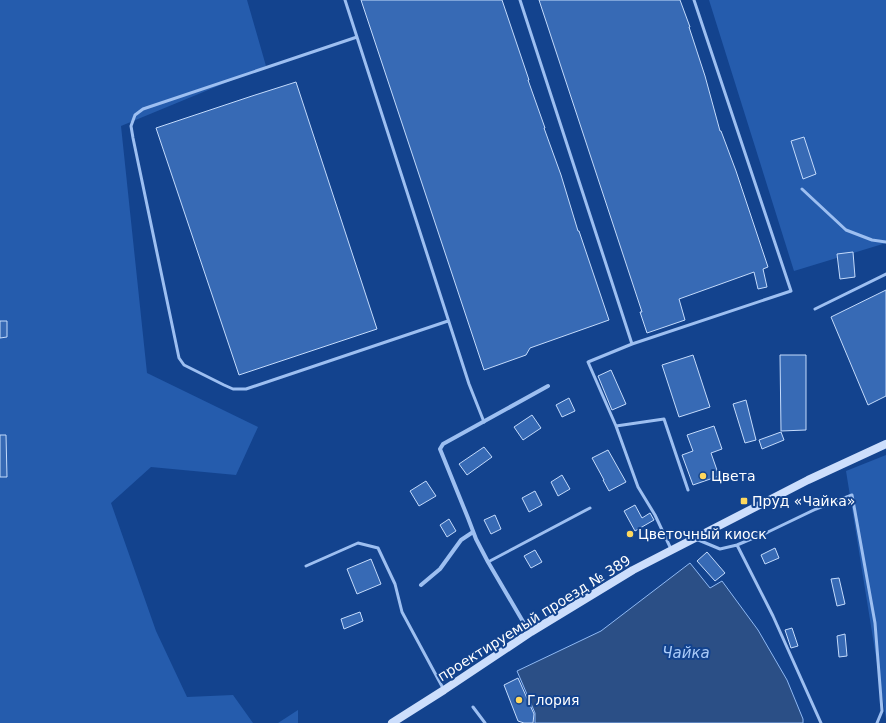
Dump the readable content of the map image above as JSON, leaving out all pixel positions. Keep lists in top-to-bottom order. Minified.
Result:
{"streets":{"main road":["проектируемый проезд № 389"]},"water":["Чайка"],"places":{"other":["Цвета","Цветочный киоск","Глория"],"transit":["Пруд «Чайка»"]}}
